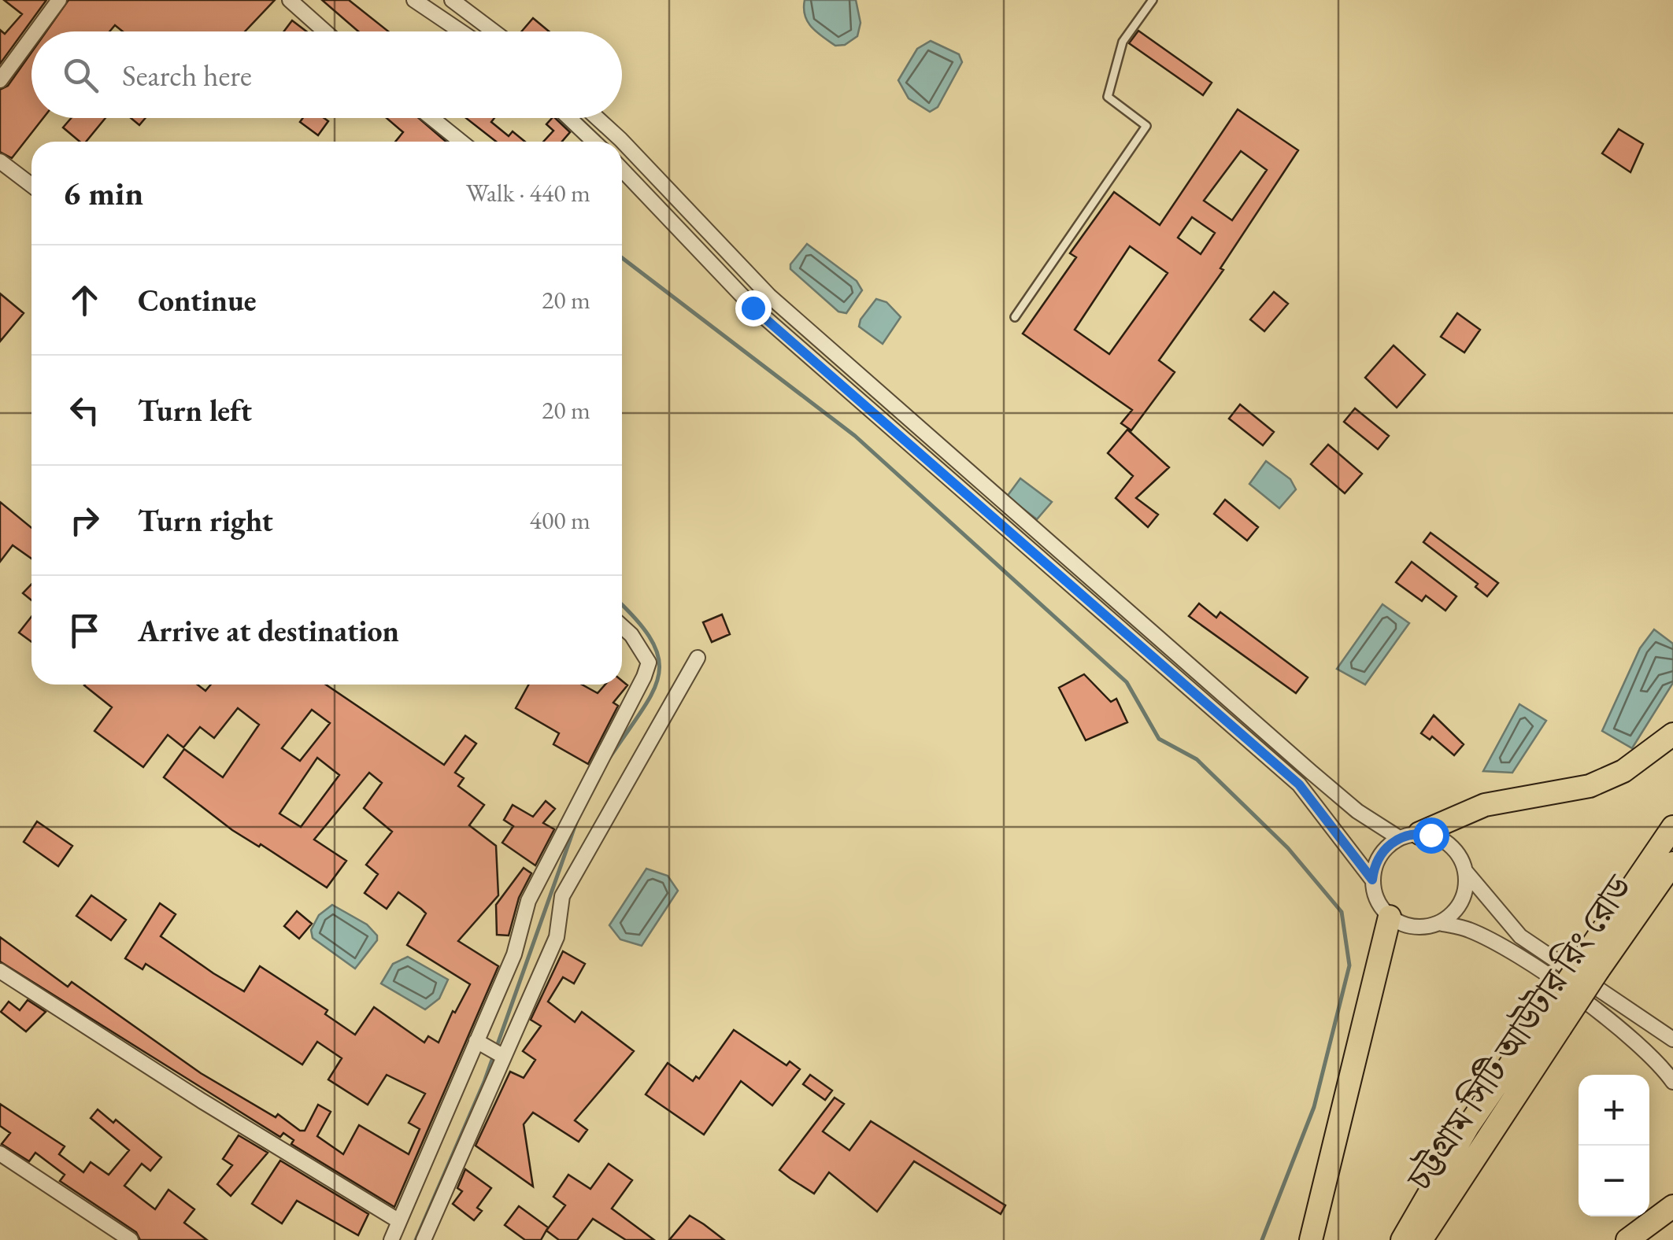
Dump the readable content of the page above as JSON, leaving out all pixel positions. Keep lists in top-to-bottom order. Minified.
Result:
{"streets":{"main road":["চট্টগ্রাম সিটি আউটার রিং রোড"]},"page":{"search":"Search here","heading":["6 min","Walk · 440 m"],"list":[["Continue","20 m"],["Turn left","20 m"],["Turn right","400 m"],"Arrive at destination"],"map_buttons":["+","−"]}}
